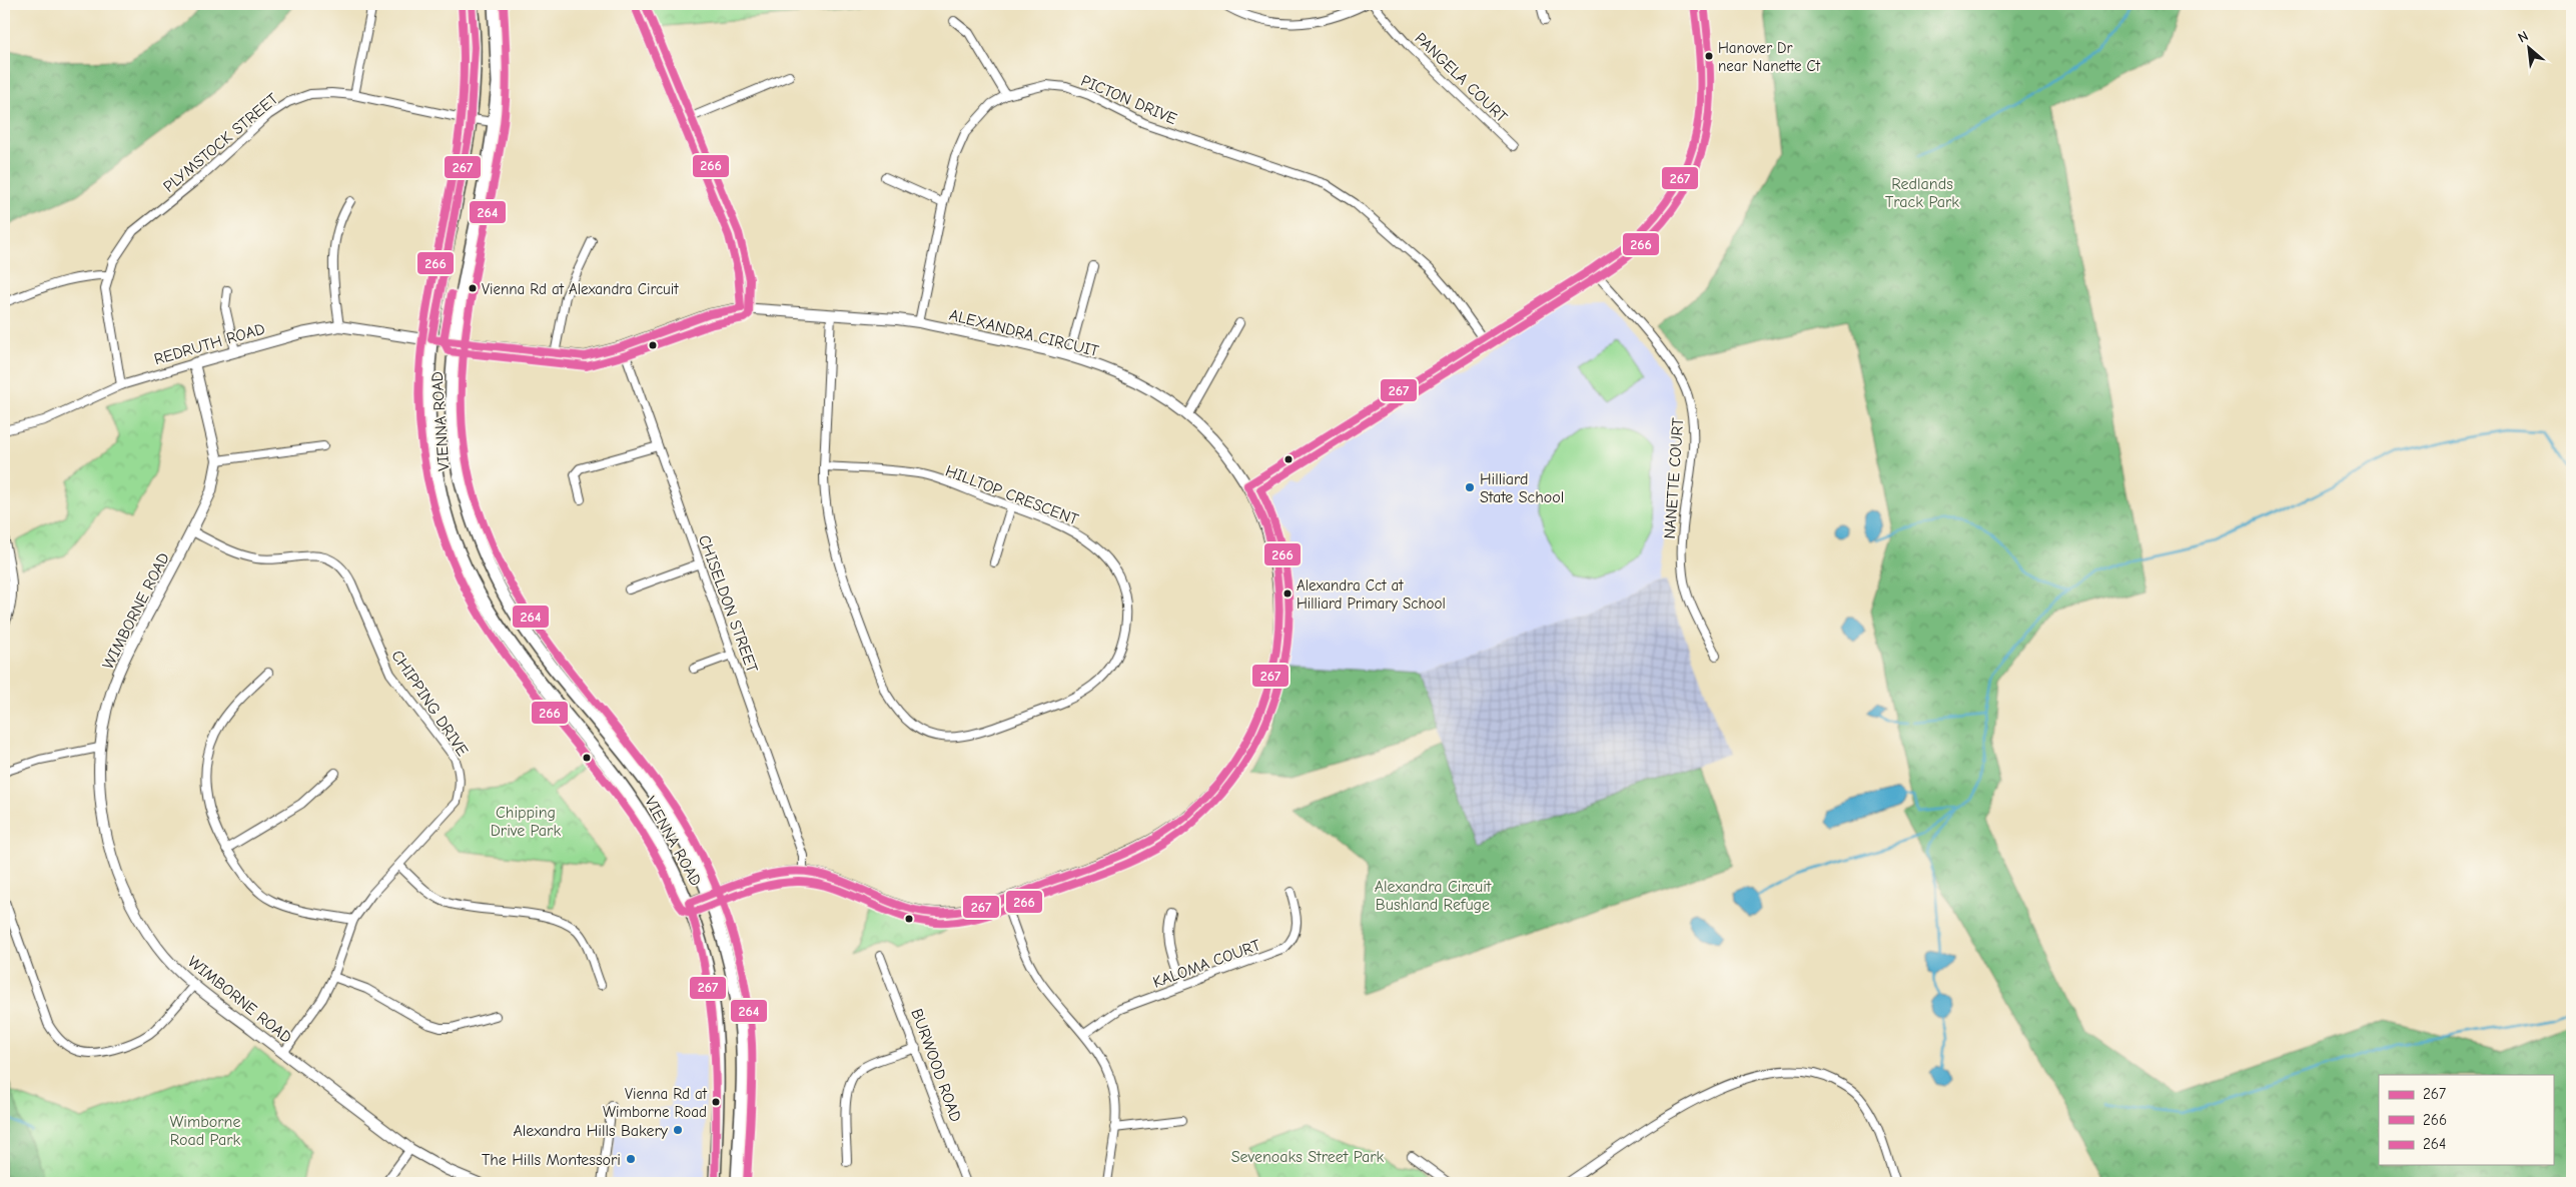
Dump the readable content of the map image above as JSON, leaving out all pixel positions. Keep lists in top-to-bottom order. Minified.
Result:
{"streets":{"main road":["VIENNA ROAD"],"street":["PANGELA COURT","PICTON DRIVE","PLYMSTOCK STREET","ALEXANDRA CIRCUIT","REDRUTH ROAD","NANETTE COURT","HILLTOP CRESCENT","CHISELDON STREET","WIMBORNE ROAD","CHIPPING DRIVE","KALOMA COURT","BURWOOD ROAD"]},"crossings":[["PICTON DRIVE","ALEXANDRA CIRCUIT"],["PLYMSTOCK STREET","REDRUTH ROAD"],["PLYMSTOCK STREET","VIENNA ROAD"],["ALEXANDRA CIRCUIT","REDRUTH ROAD"],["ALEXANDRA CIRCUIT","VIENNA ROAD"],["ALEXANDRA CIRCUIT","HILLTOP CRESCENT"],["ALEXANDRA CIRCUIT","CHISELDON STREET"],["REDRUTH ROAD","VIENNA ROAD"],["REDRUTH ROAD","WIMBORNE ROAD"],["WIMBORNE ROAD","CHIPPING DRIVE"]],"parks":["Redlands Track Park","Chipping Drive Park","Alexandra Circuit Bushland Refuge","Wimborne Road Park","Sevenoaks Street Park"],"places":["Hanover Dr near Nanette Ct","Vienna Rd at Alexandra Circuit","Hilliard State School","Alexandra Cct at Hilliard Primary School","Vienna Rd at Wimborne Road","Alexandra Hills Bakery","The Hills Montessori"],"lines":["transit line 267","transit line 266","transit line 264"],"legend":["267","266","264"],"north":"top left"}
